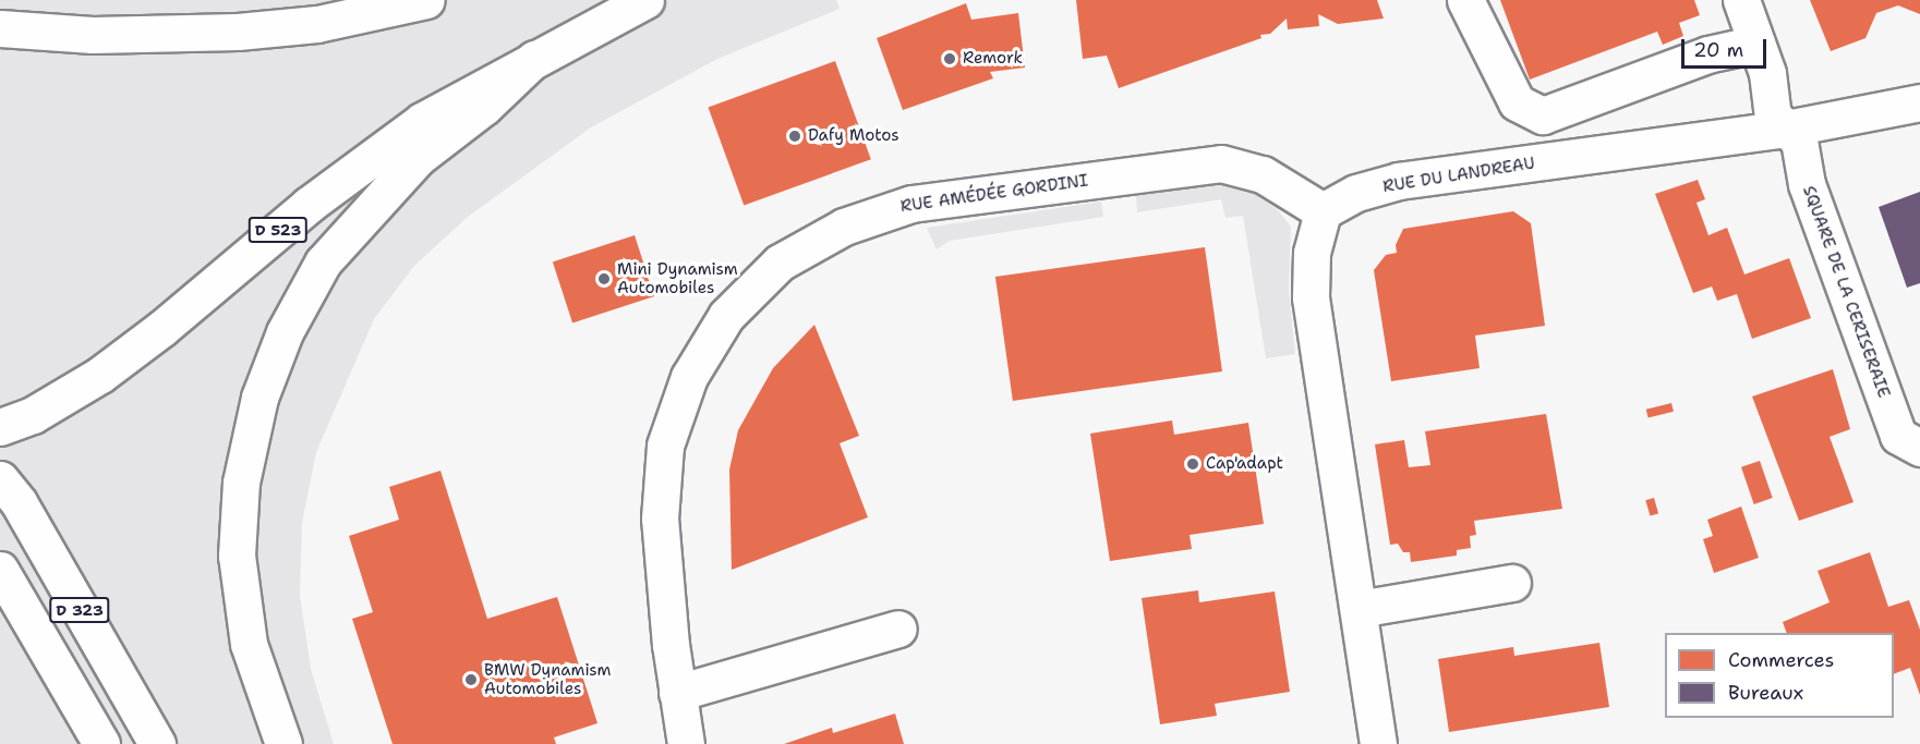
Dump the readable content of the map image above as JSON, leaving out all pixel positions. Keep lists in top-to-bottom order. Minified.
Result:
{"streets":{"main road":["RUE DU LANDREAU","RUE AMÉDÉE GORDINI","D 523","SQUARE DE LA CERISERAIE","D 323"]},"crossings":[["RUE DU LANDREAU","RUE AMÉDÉE GORDINI"],["RUE DU LANDREAU","SQUARE DE LA CERISERAIE"]],"places":["Remork","Dafy Motos","Mini Dynamism Automobiles","Cap'adapt","BMW Dynamism Automobiles"],"legend":["Commerces","Bureaux"],"scale_bar":"20 m"}
